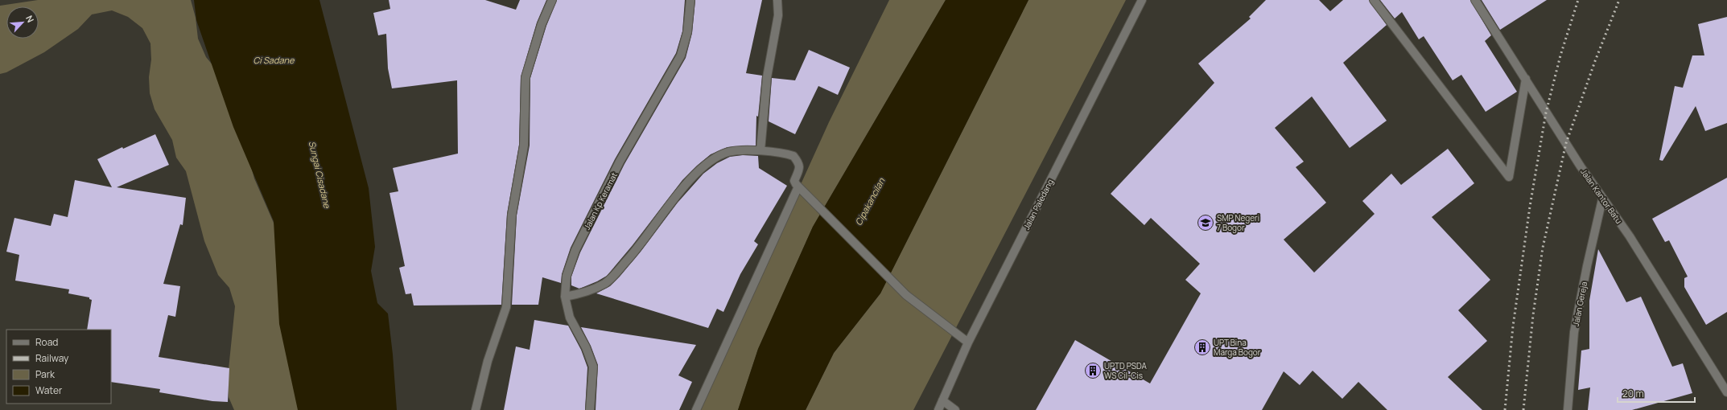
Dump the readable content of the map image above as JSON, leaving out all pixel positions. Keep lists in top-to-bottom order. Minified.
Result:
{"streets":{"street":["Jalan Kantor Batu","Jalan Kp Keramat","Jalan Paledang","Jalan Gereja"]},"crossings":[["Jalan Kantor Batu","Jalan Gereja"]],"water":["Ci Sadane","Sungai Cisadane","Cipakancilan"],"places":{"school or university":["SMP Negeri 7 Bogor"],"building":["UPT Bina Marga Bogor","UPTD PSDA WS Cil-Cis"]},"legend":["Road","Railway","Park","Water"],"scale_bar":"20 m","north":"top right"}
